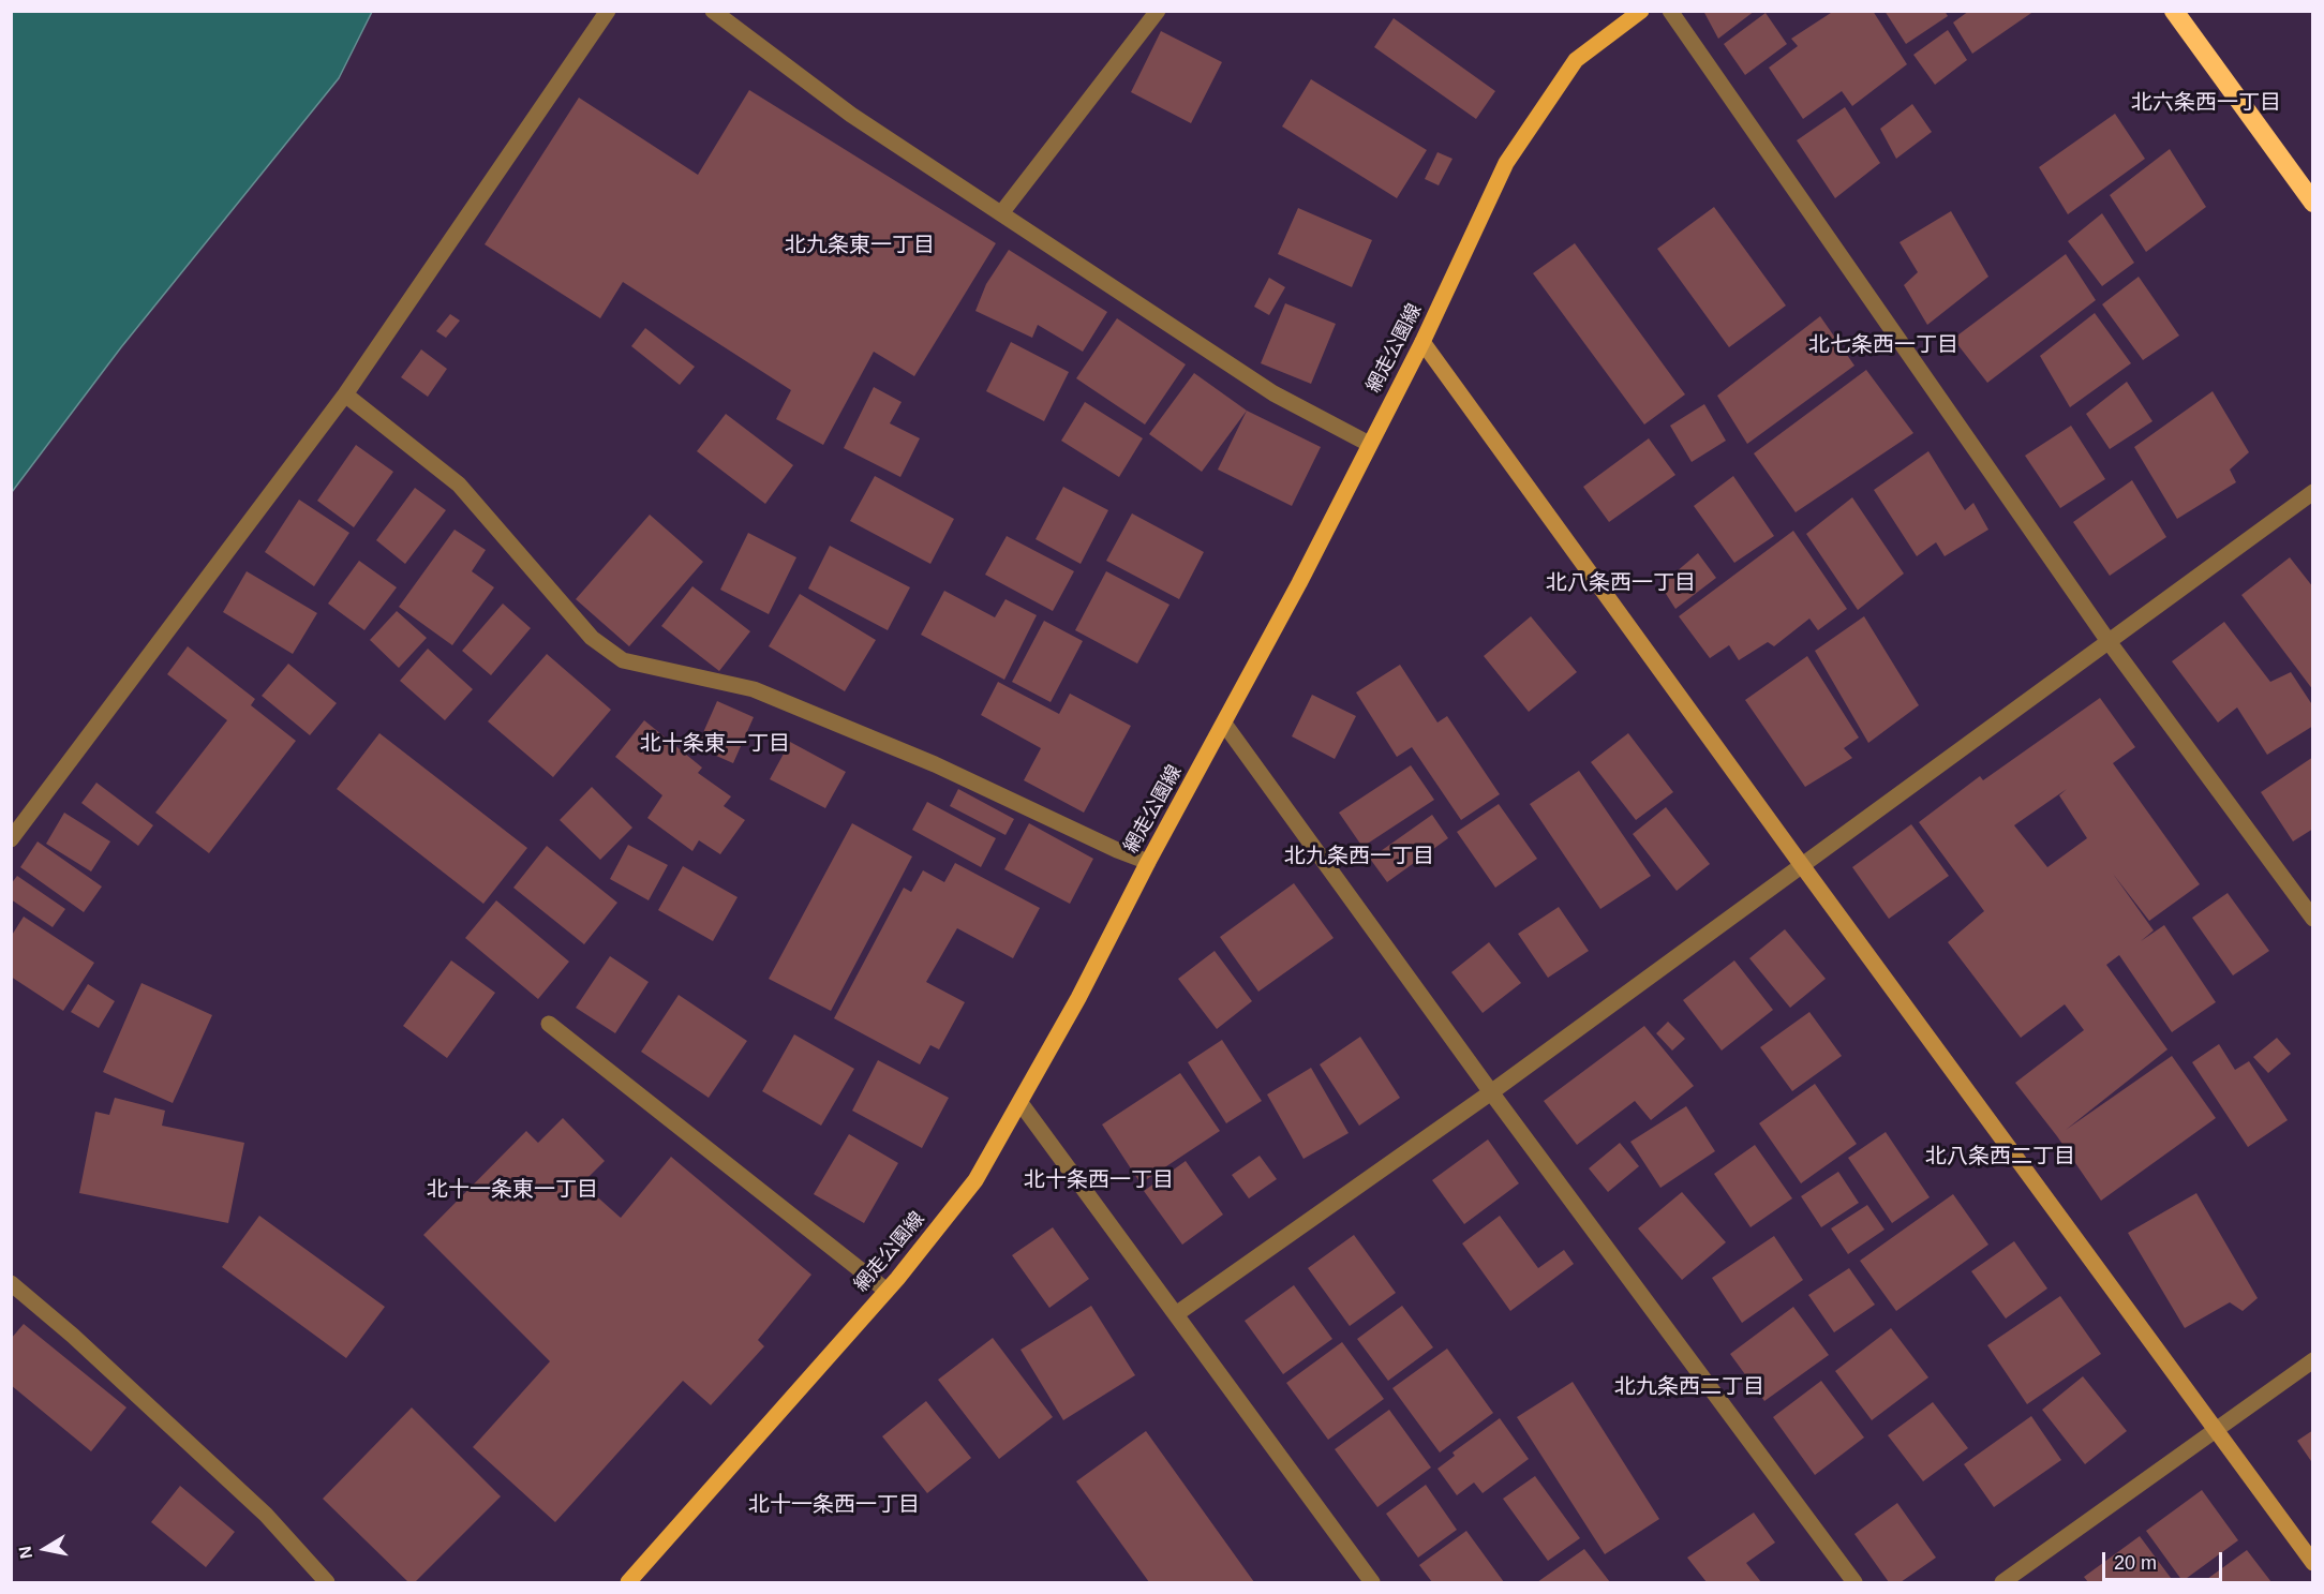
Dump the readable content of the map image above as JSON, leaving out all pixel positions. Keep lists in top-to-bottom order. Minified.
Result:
{"streets":{"main road":["網走公園線"]},"districts":["北六条西一丁目","北九条東一丁目","北七条西一丁目","北八条西一丁目","北十条東一丁目","北九条西一丁目","北八条西二丁目","北十条西一丁目","北十一条東一丁目","北九条西二丁目","北十一条西一丁目"],"scale_bar":"20 m","north":"left"}
